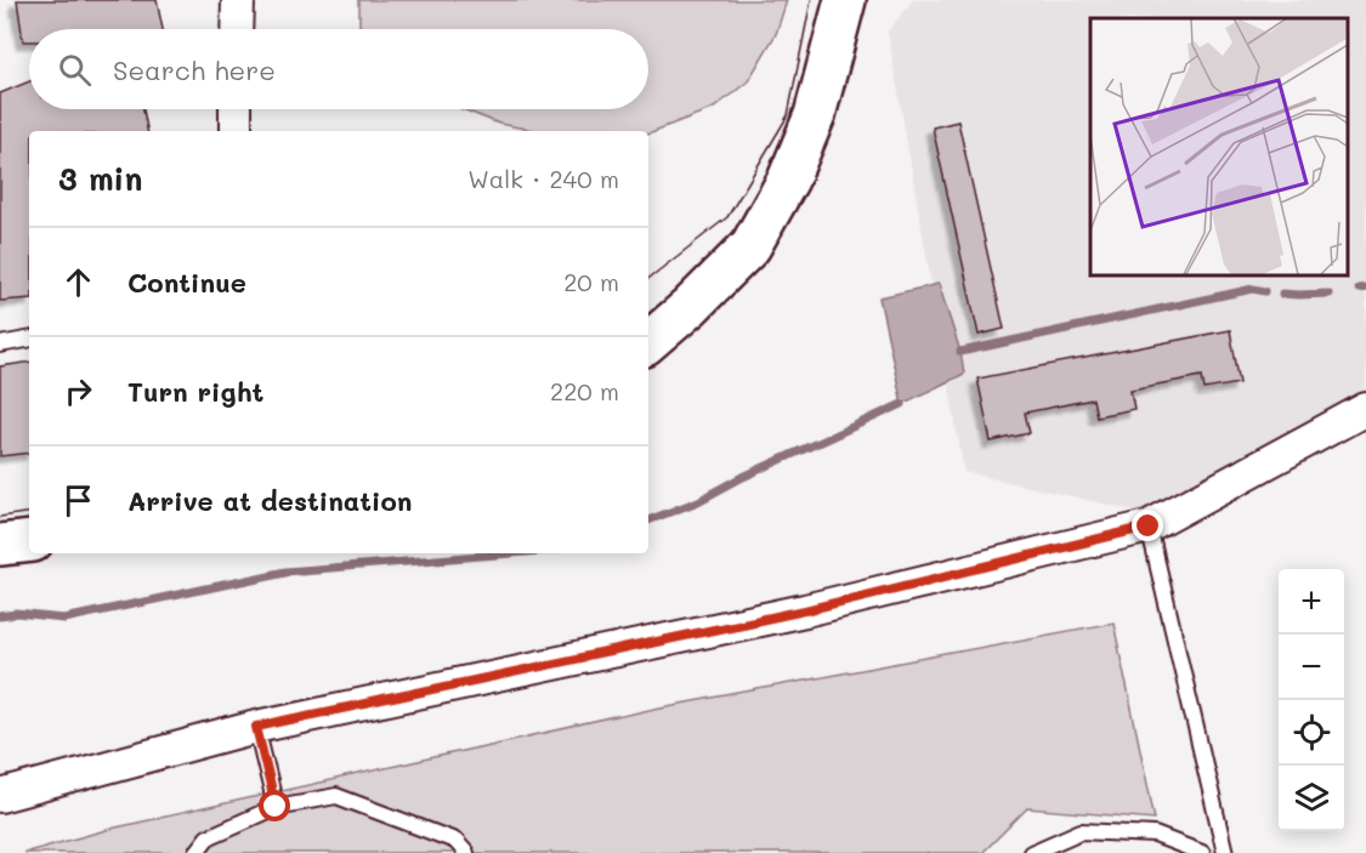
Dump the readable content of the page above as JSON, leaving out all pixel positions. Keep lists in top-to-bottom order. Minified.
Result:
{"page":{"search":"Search here","heading":["3 min","Walk · 240 m"],"list":[["Continue","20 m"],["Turn right","220 m"],"Arrive at destination"],"map_buttons":["+","−"]}}
